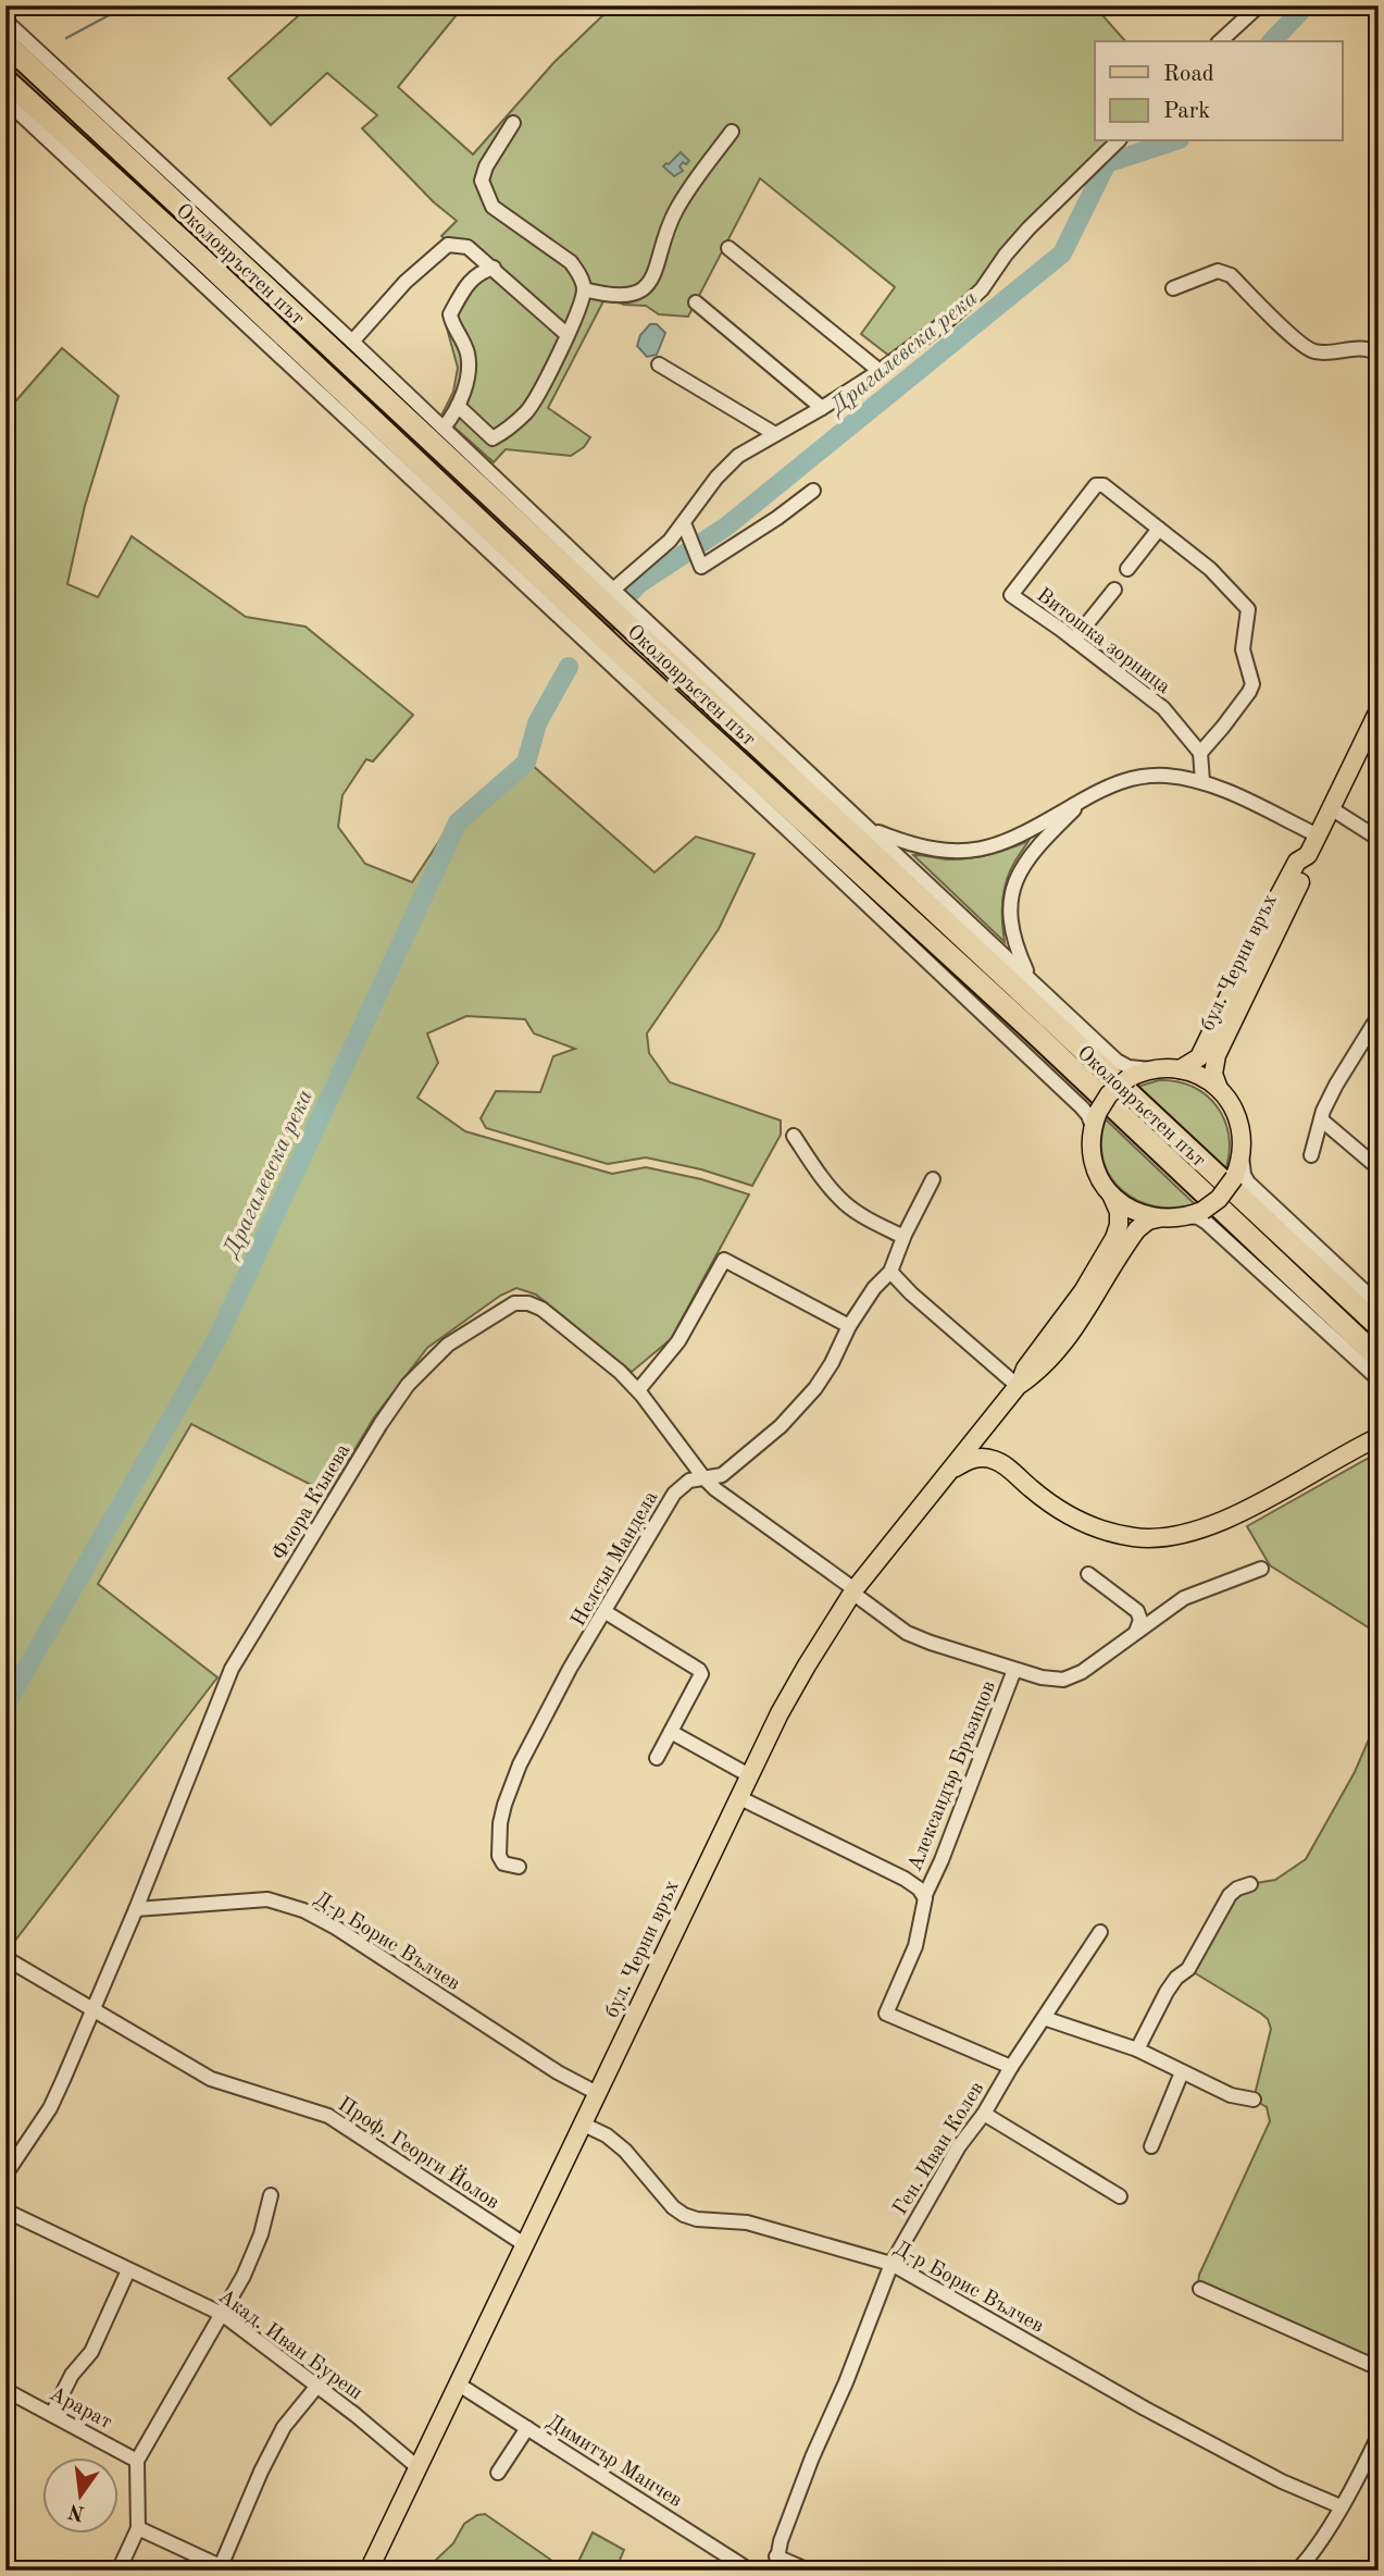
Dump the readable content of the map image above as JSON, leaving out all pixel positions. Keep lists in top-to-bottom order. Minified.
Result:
{"streets":{"highway":["Околовръстен път"],"main road":["бул. Черни връх"],"street":["Витошка зорница","Флора Кънева","Нелсън Мандела","Александър Бръзицов","Д-р Борис Вълчев","Ген. Иван Колев","Проф. Георги Йолов","Акад. Иван Буреш","Арарат","Димитър Манчев"]},"crossings":[["Околовръстен път","бул. Черни връх"],["бул. Черни връх","Флора Кънева"],["бул. Черни връх","Александър Бръзицов"],["бул. Черни връх","Д-р Борис Вълчев"],["бул. Черни връх","Проф. Георги Йолов"],["бул. Черни връх","Акад. Иван Буреш"],["бул. Черни връх","Димитър Манчев"],["Флора Кънева","Нелсън Мандела"],["Флора Кънева","Александър Бръзицов"],["Флора Кънева","Д-р Борис Вълчев"],["Флора Кънева","Проф. Георги Йолов"],["Александър Бръзицов","Ген. Иван Колев"],["Д-р Борис Вълчев","Ген. Иван Колев"]],"water":["Драгалевска река"],"legend":["Road","Park"],"north":"bottom"}
